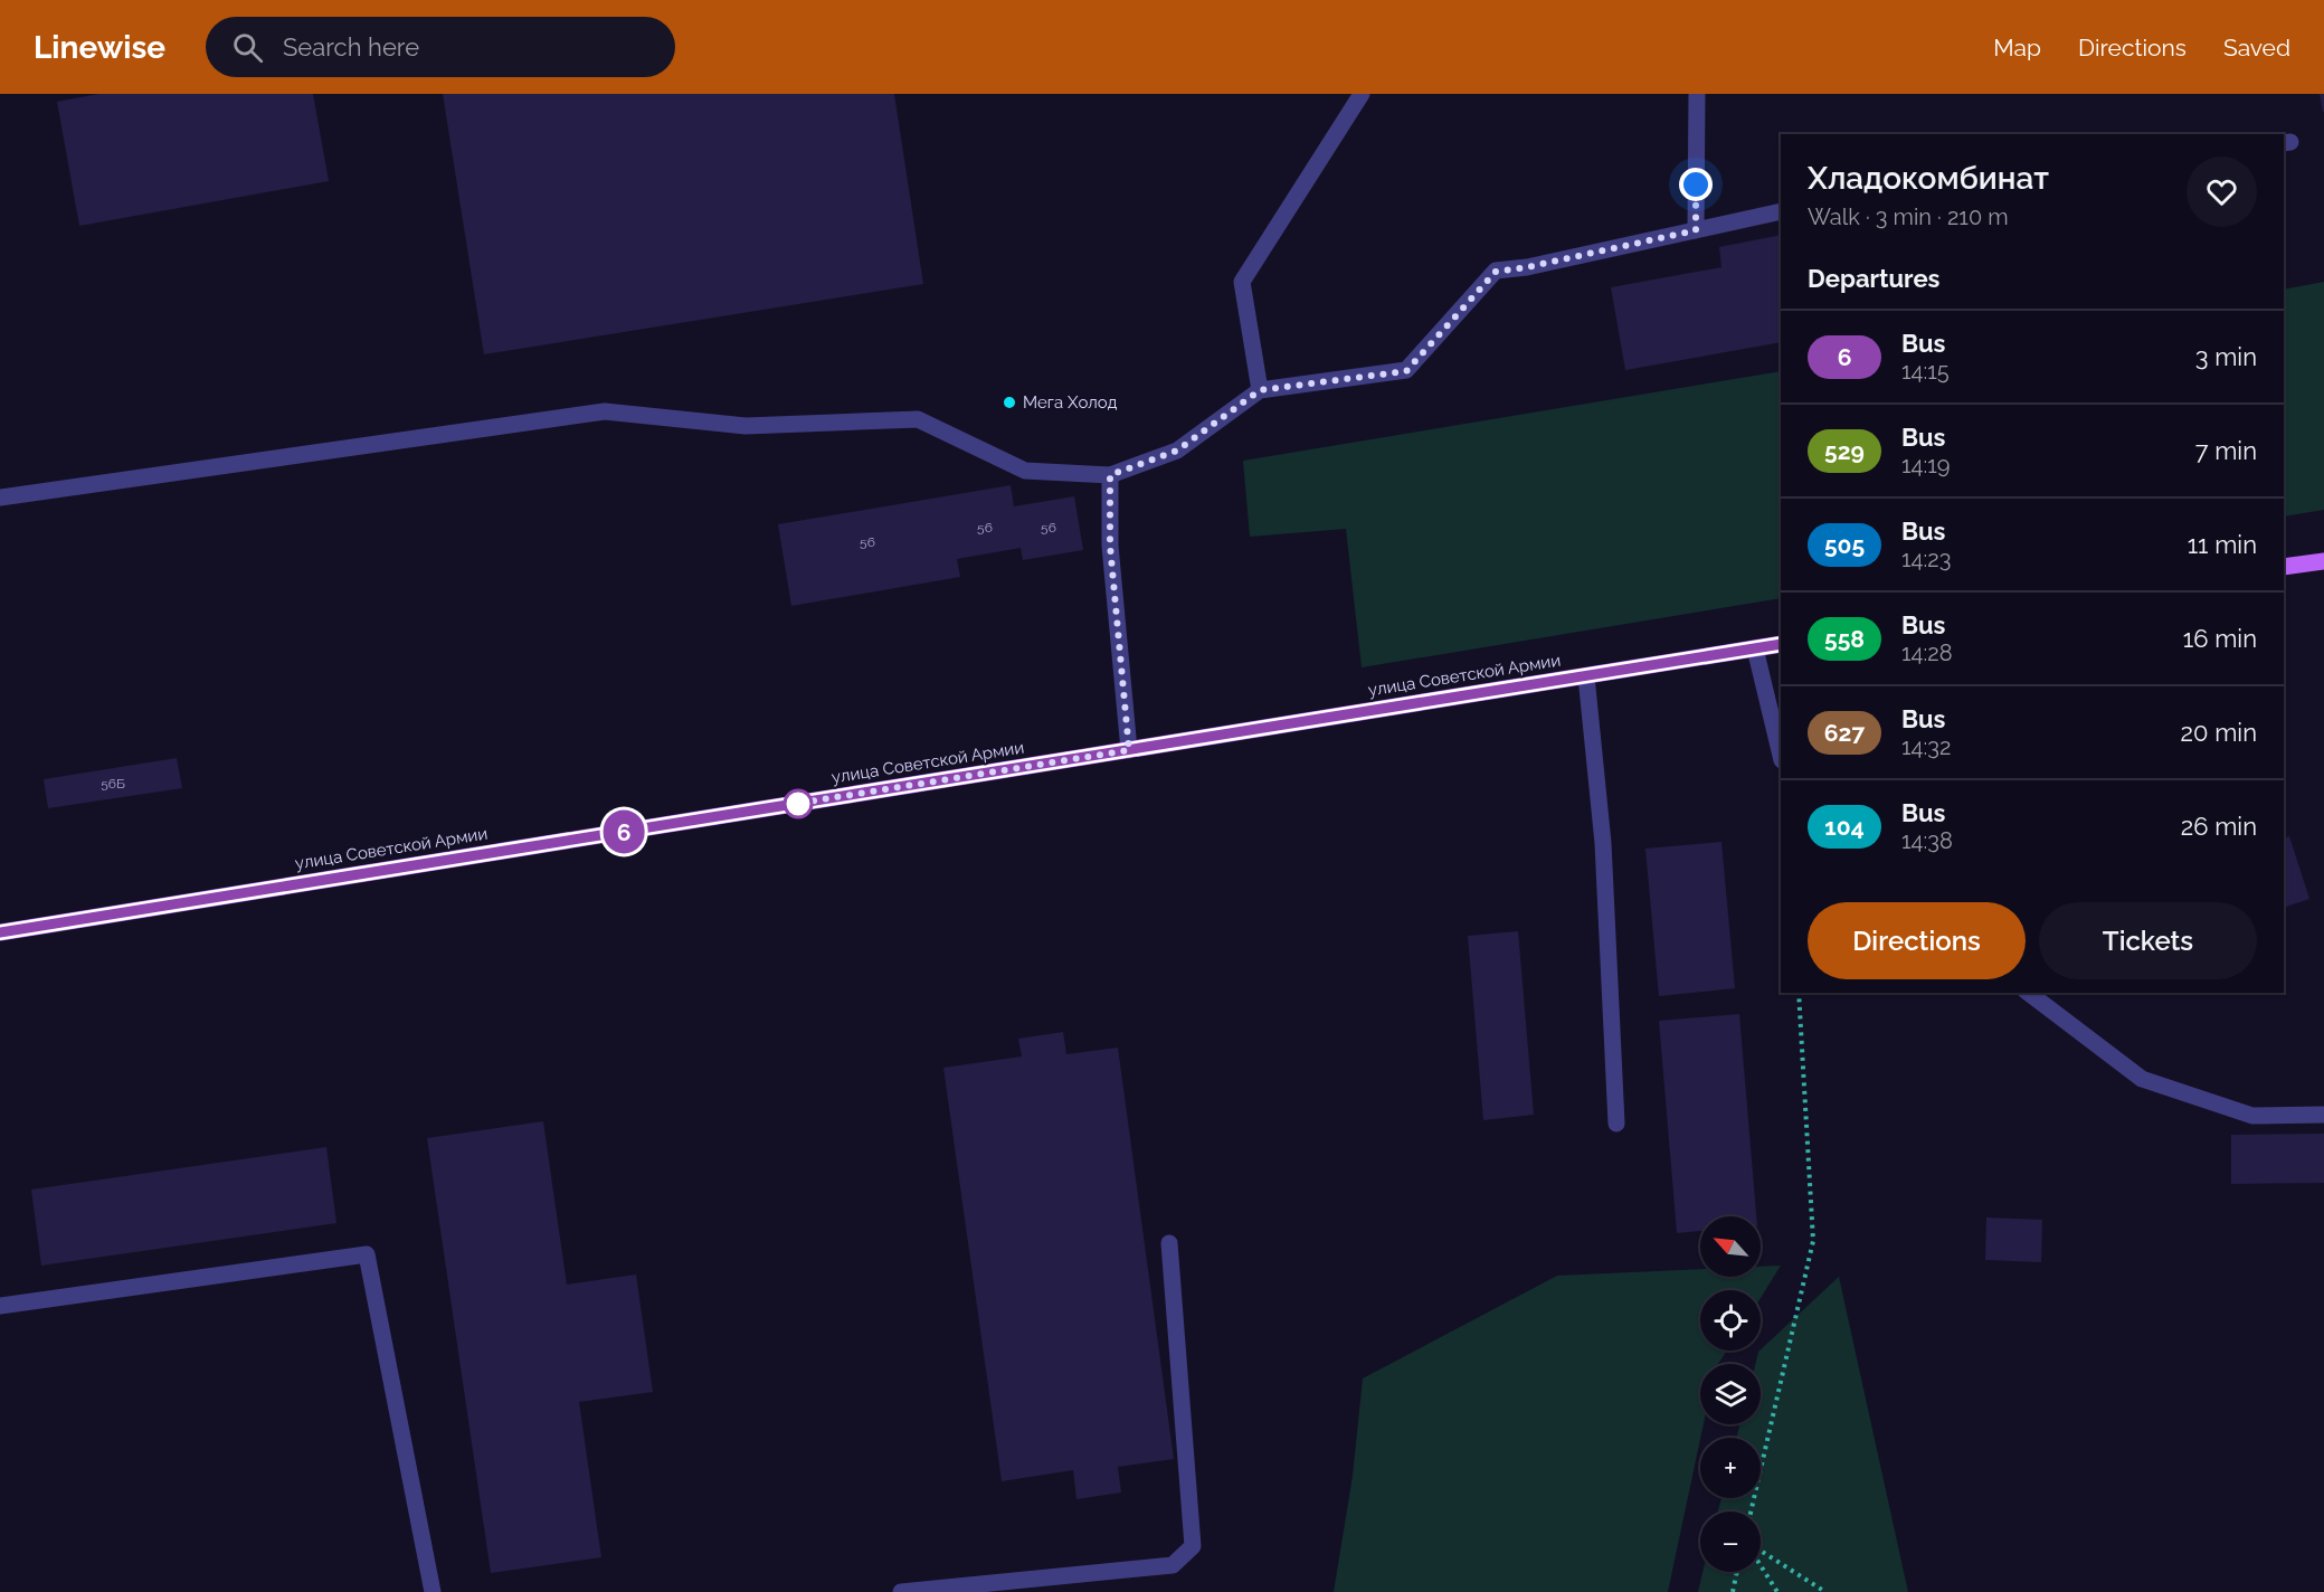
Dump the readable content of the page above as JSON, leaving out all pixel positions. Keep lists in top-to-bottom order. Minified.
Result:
{"streets":{"main road":["улица Советской Армии"]},"places":["Мега Холод"],"lines":["bus line 6"],"house_numbers":["56","56","56","56Б"],"north":"top left","page":{"header":"Linewise","search":"Search here","nav":["Map","Directions","Saved"],"on_map":"6","heading":[["Хладокомбинат","Walk · 3 min · 210 m"],"Departures"],"list":[{"mark":"6","name":"Bus","note":"14:15","value":"3 min"},{"mark":"529","name":"Bus","note":"14:19","value":"7 min"},{"mark":"505","name":"Bus","note":"14:23","value":"11 min"},{"mark":"558","name":"Bus","note":"14:28","value":"16 min"},{"mark":"627","name":"Bus","note":"14:32","value":"20 min"},{"mark":"104","name":"Bus","note":"14:38","value":"26 min"}],"buttons":["Directions","Tickets"],"map_buttons":["+","−"]}}
